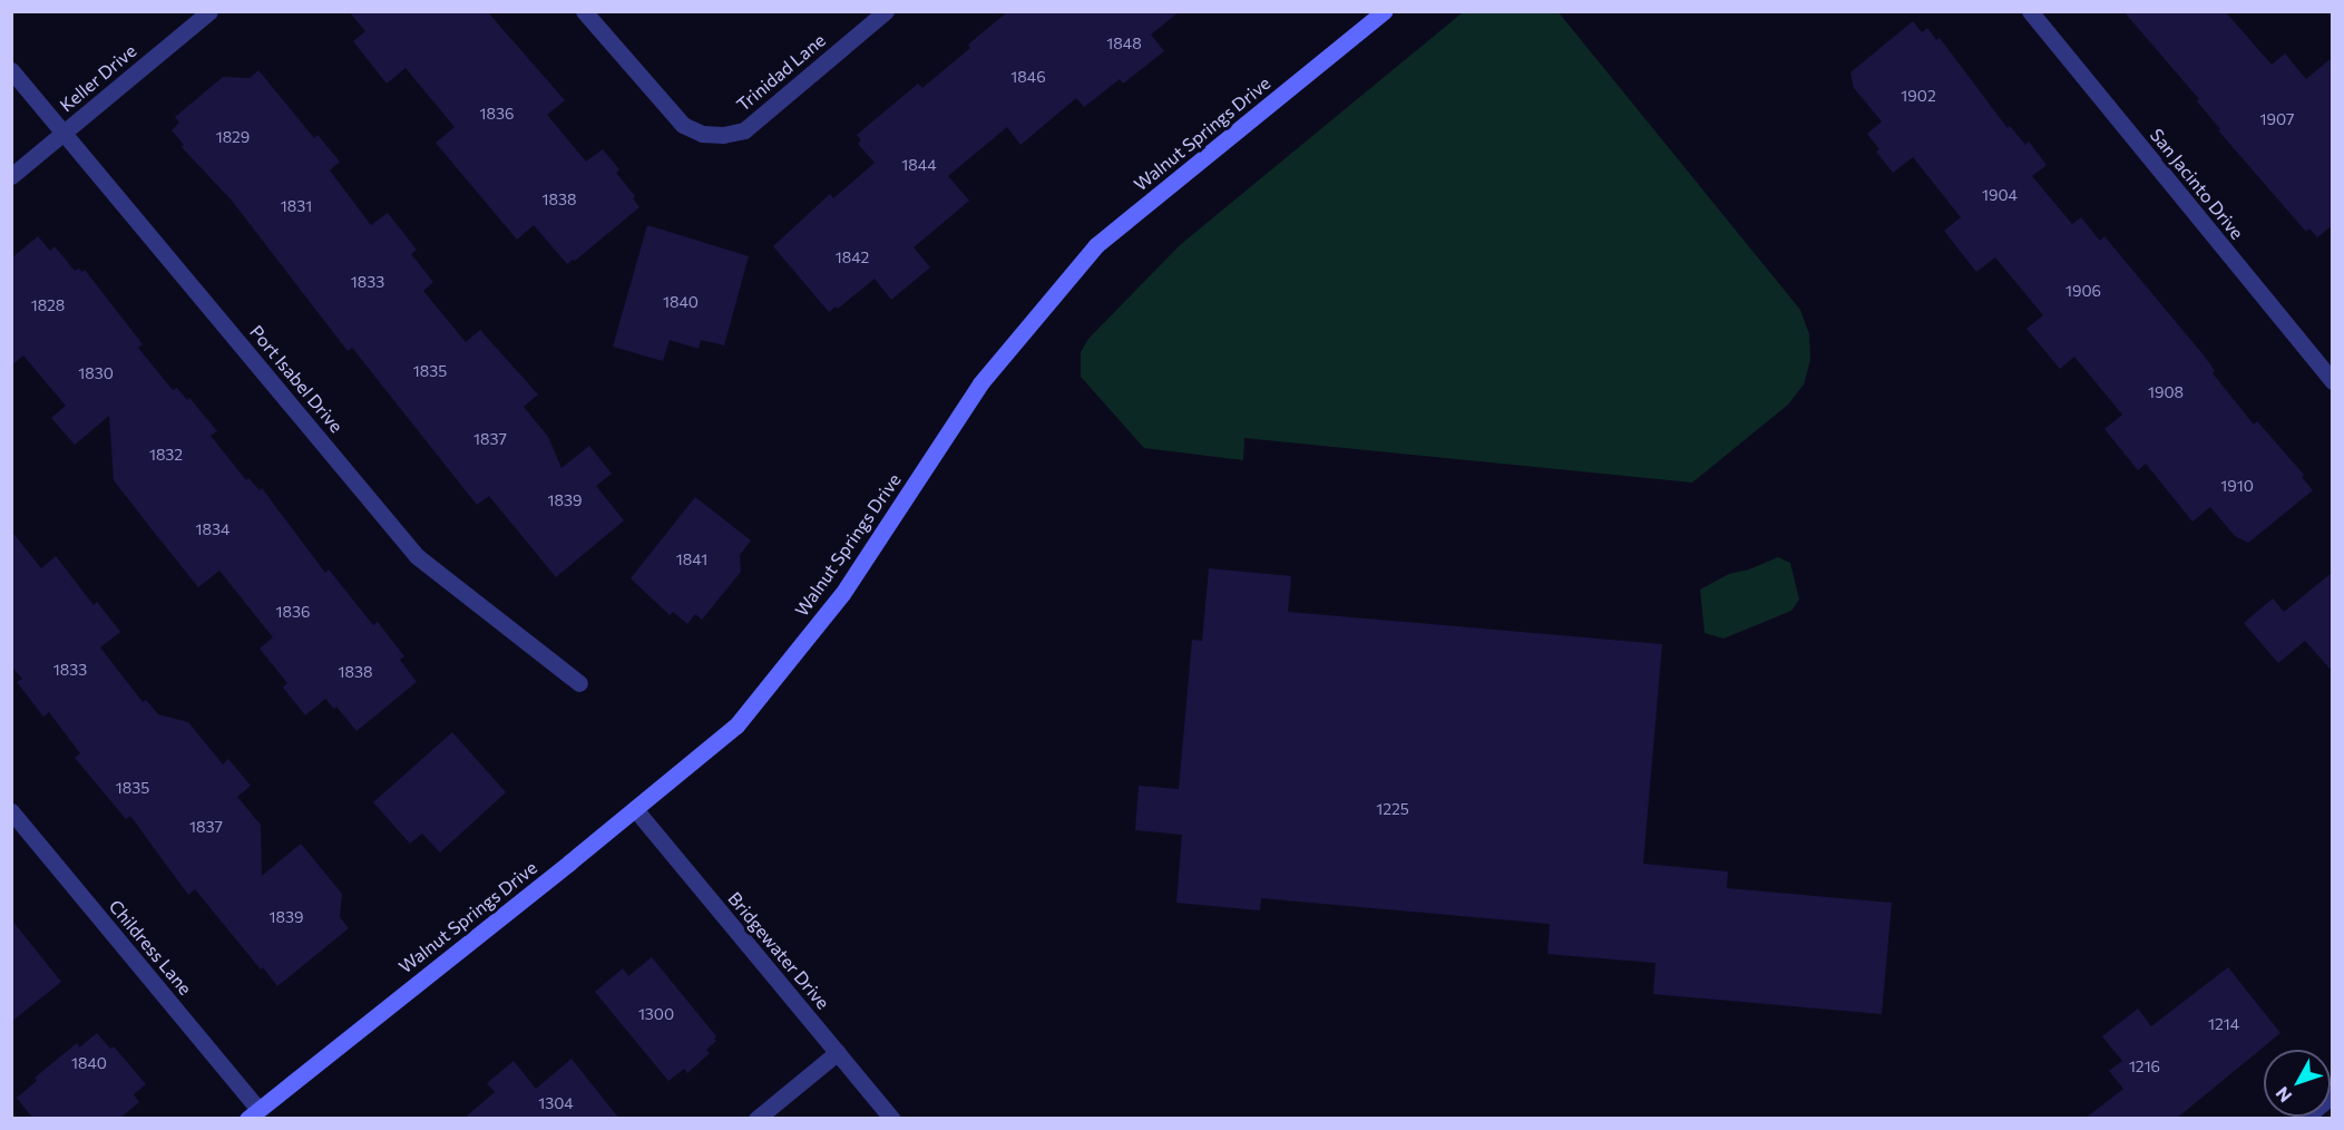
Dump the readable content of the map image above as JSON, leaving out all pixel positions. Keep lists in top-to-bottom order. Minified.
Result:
{"streets":{"street":["Trinidad Lane","Keller Drive","Walnut Springs Drive","San Jacinto Drive","Port Isabel Drive","Childress Lane","Bridgewater Drive"]},"crossings":[["Keller Drive","Port Isabel Drive"],["Walnut Springs Drive","Childress Lane"],["Walnut Springs Drive","Bridgewater Drive"]],"house_numbers":["1848","1846","1902","1836","1907","1829","1844","1904","1838","1831","1842","1833","1906","1840","1828","1835","1830","1908","1837","1832","1910","1839","1834","1841","1836","1833","1838","1835","1225","1837","1839","1300","1214","1840","1216","1304"],"north":"bottom left"}
